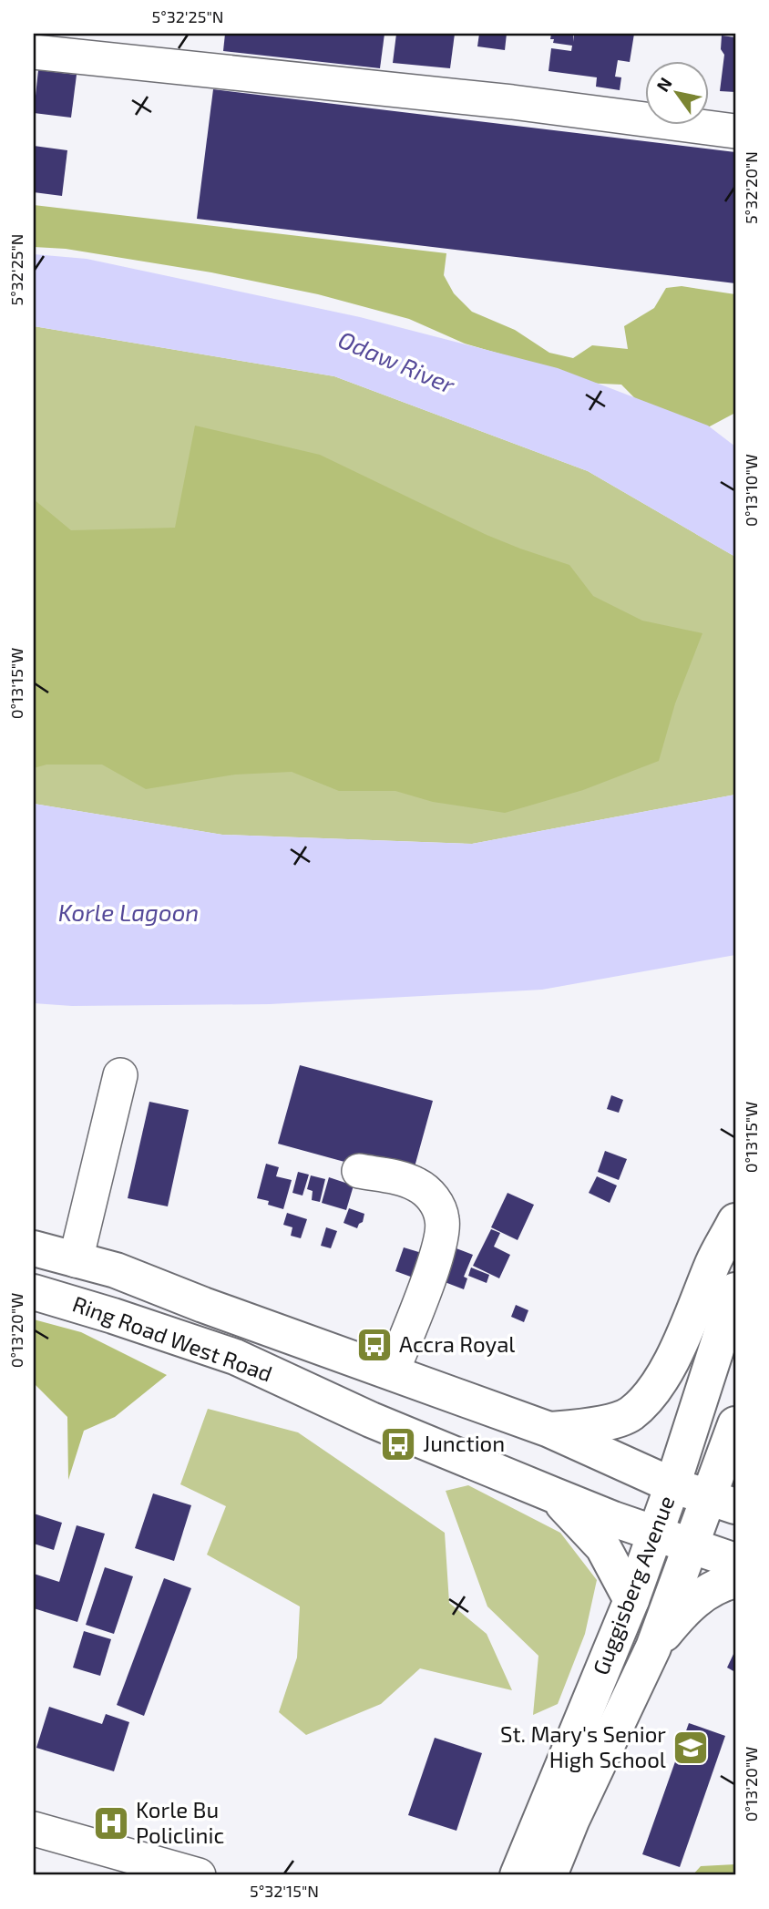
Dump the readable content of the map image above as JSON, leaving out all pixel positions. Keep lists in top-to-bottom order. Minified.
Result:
{"streets":{"main road":["Ring Road West Road","Guggisberg Avenue"]},"crossings":[["Ring Road West Road","Guggisberg Avenue"]],"water":["Odaw River","Korle Lagoon"],"places":{"bus stop":["Accra Royal","Junction"],"school or university":["St. Mary's Senior High School"],"hospital":["Korle Bu Policlinic"]},"north":"top left","coordinates":["5°32'25\"N","5°32'20\"N","0°13'10\"W","0°13'15\"W","0°13'20\"W","5°32'15\"N"]}
